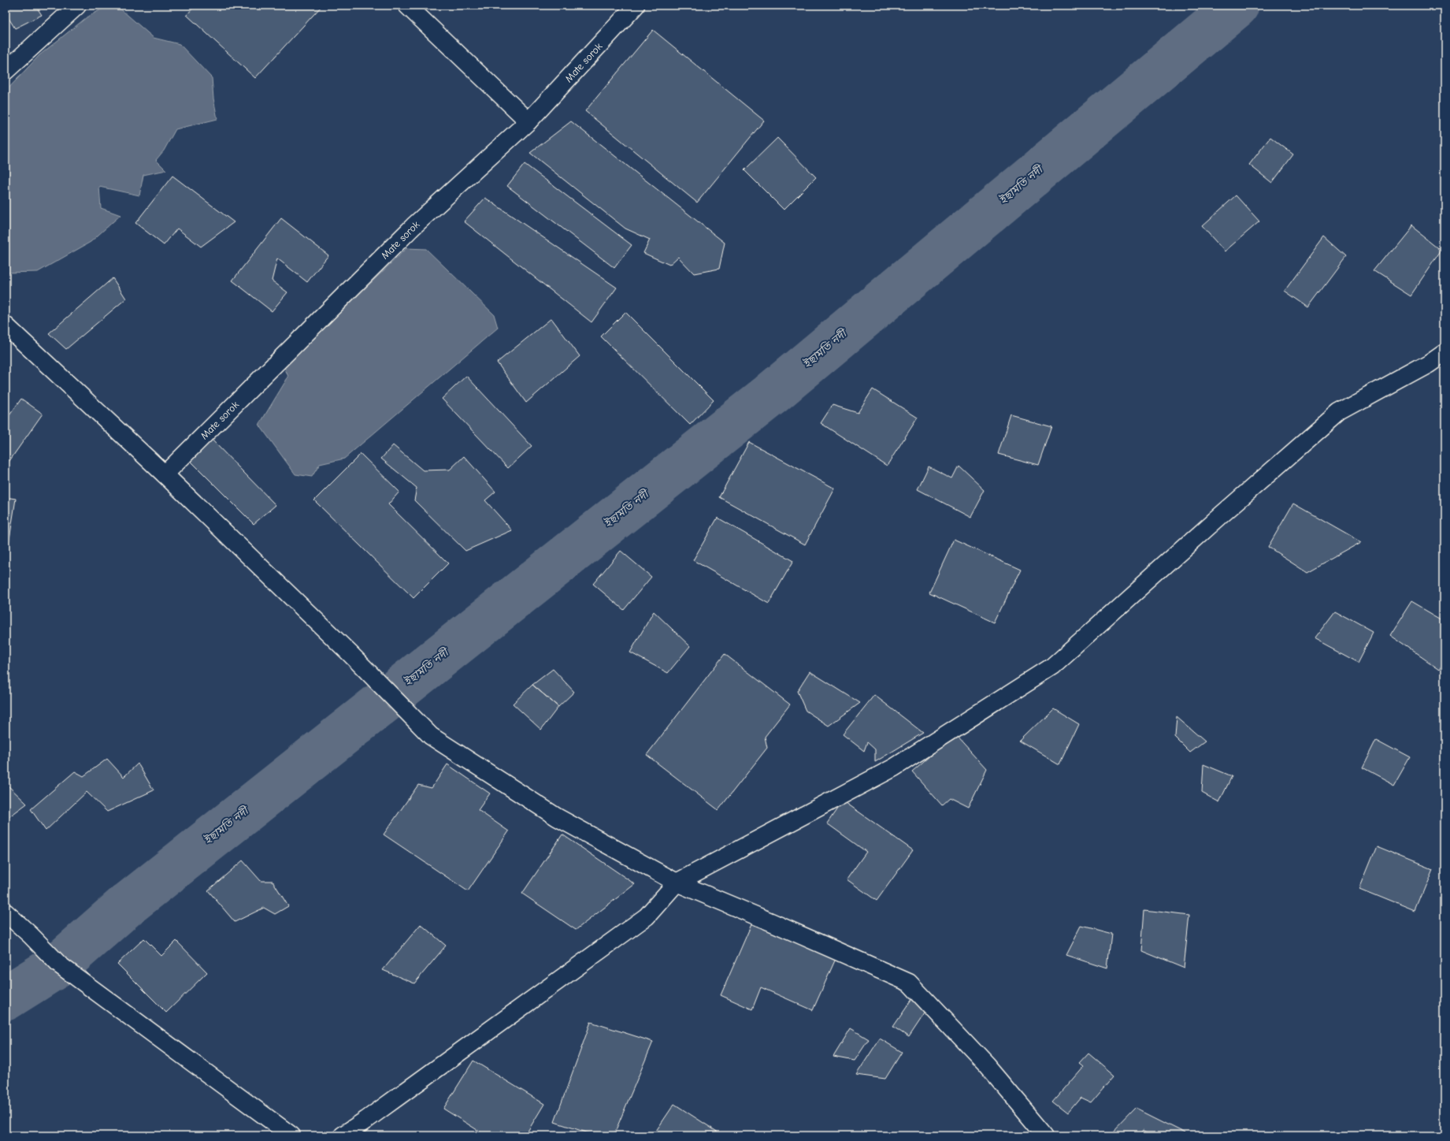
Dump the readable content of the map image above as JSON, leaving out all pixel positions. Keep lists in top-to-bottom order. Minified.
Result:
{"streets":{"main road":["Mate sorok"]},"water":["ইছামতি নদী"]}
